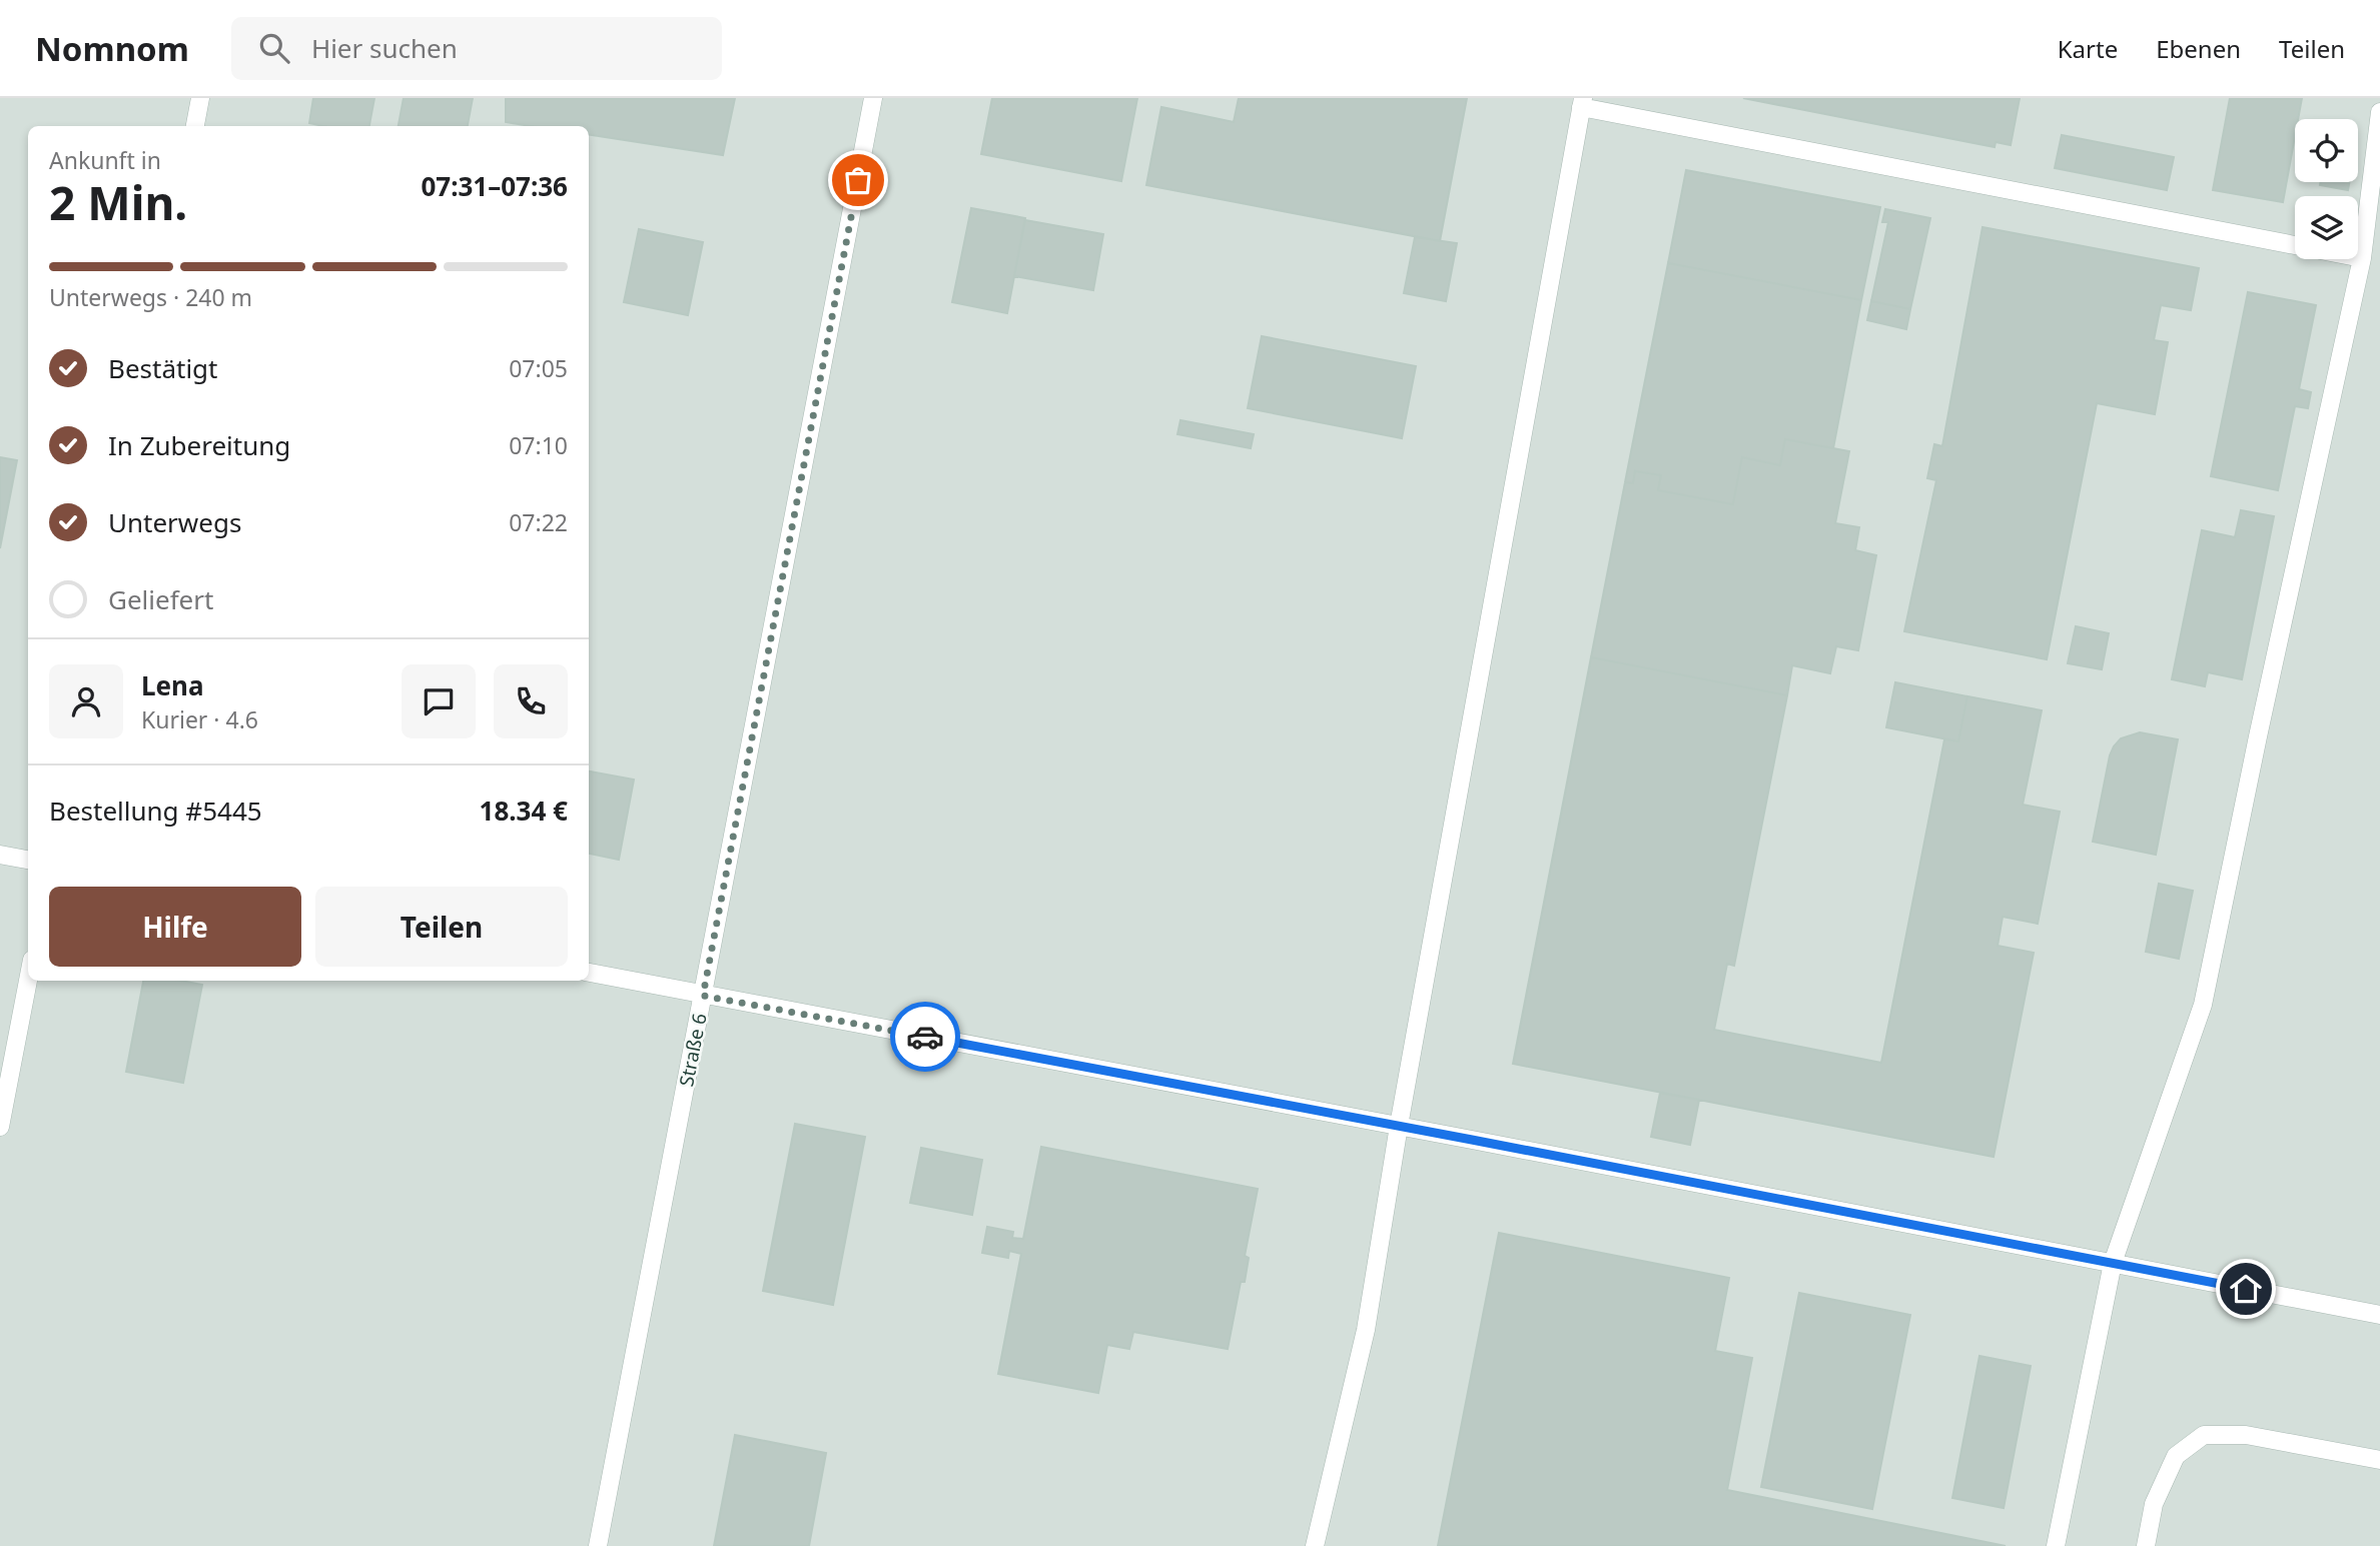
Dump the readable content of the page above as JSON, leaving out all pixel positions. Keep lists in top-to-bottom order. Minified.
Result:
{"streets":{"lane":["Straße 6"]},"page":{"header":"Nomnom","search":"Hier suchen","nav":["Karte","Ebenen","Teilen"],"heading":["2 Min.","Ankunft in","07:31–07:36"],"panel":["Lena","Kurier · 4.6","Bestellung #5445","18.34 €"],"bar":"Unterwegs · 240 m","list":[["Bestätigt","07:05"],["In Zubereitung","07:10"],["Unterwegs","07:22"],"Geliefert"],"buttons":["Hilfe","Teilen"]}}
